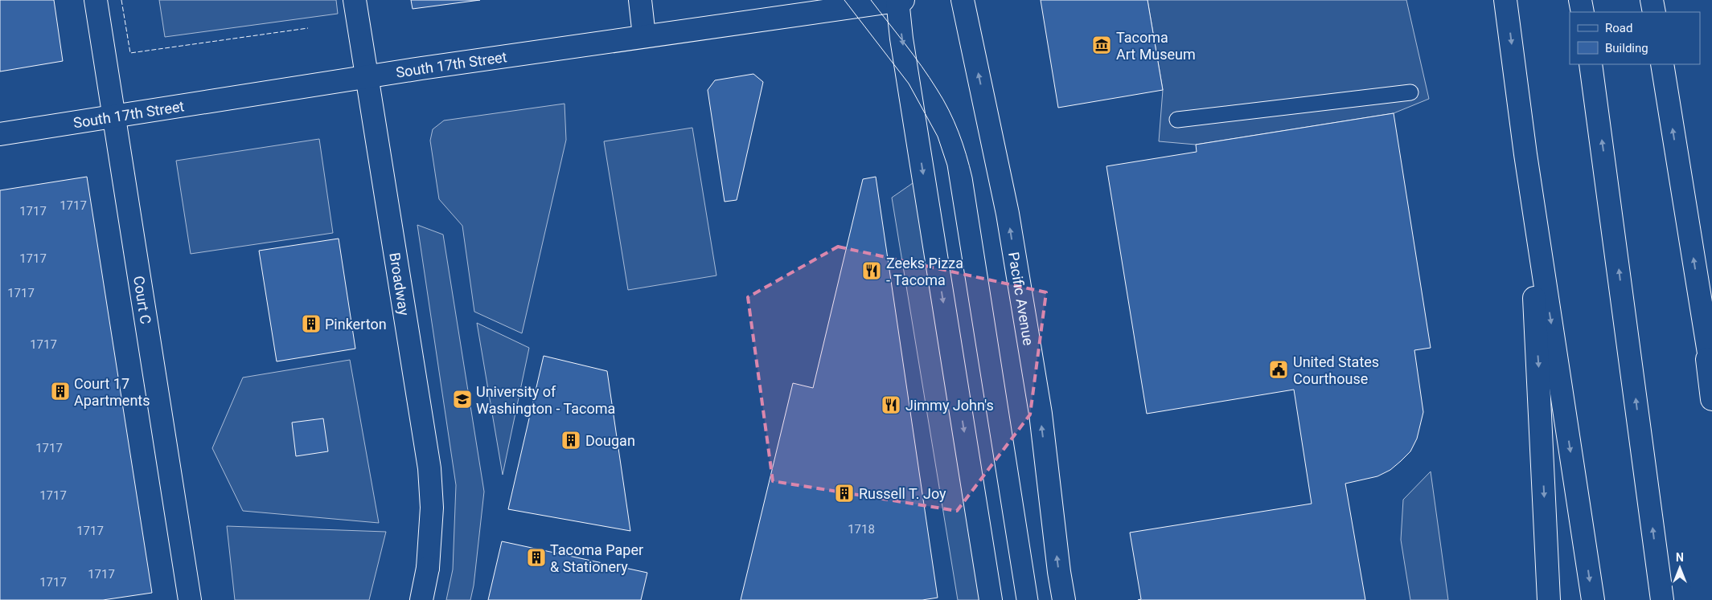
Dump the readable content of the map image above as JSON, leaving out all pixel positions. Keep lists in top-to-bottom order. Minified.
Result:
{"streets":{"main road":["South 17th Street","Broadway","Pacific Avenue","Court C"]},"crossings":[["South 17th Street","Broadway"],["South 17th Street","Court C"]],"places":{"museum":["Tacoma Art Museum"],"restaurant":["Zeeks Pizza - Tacoma","Jimmy John's"],"building":["Pinkerton","Court 17 Apartments","Dougan","Russell T. Joy","Tacoma Paper & Stationery"],"public building":["United States Courthouse"],"school or university":["University of Washington - Tacoma"]},"house_numbers":["1717","1717","1717","1717","1717","1717","1717","1718","1717","1717","1717"],"legend":["Road","Building"],"north":"top"}
